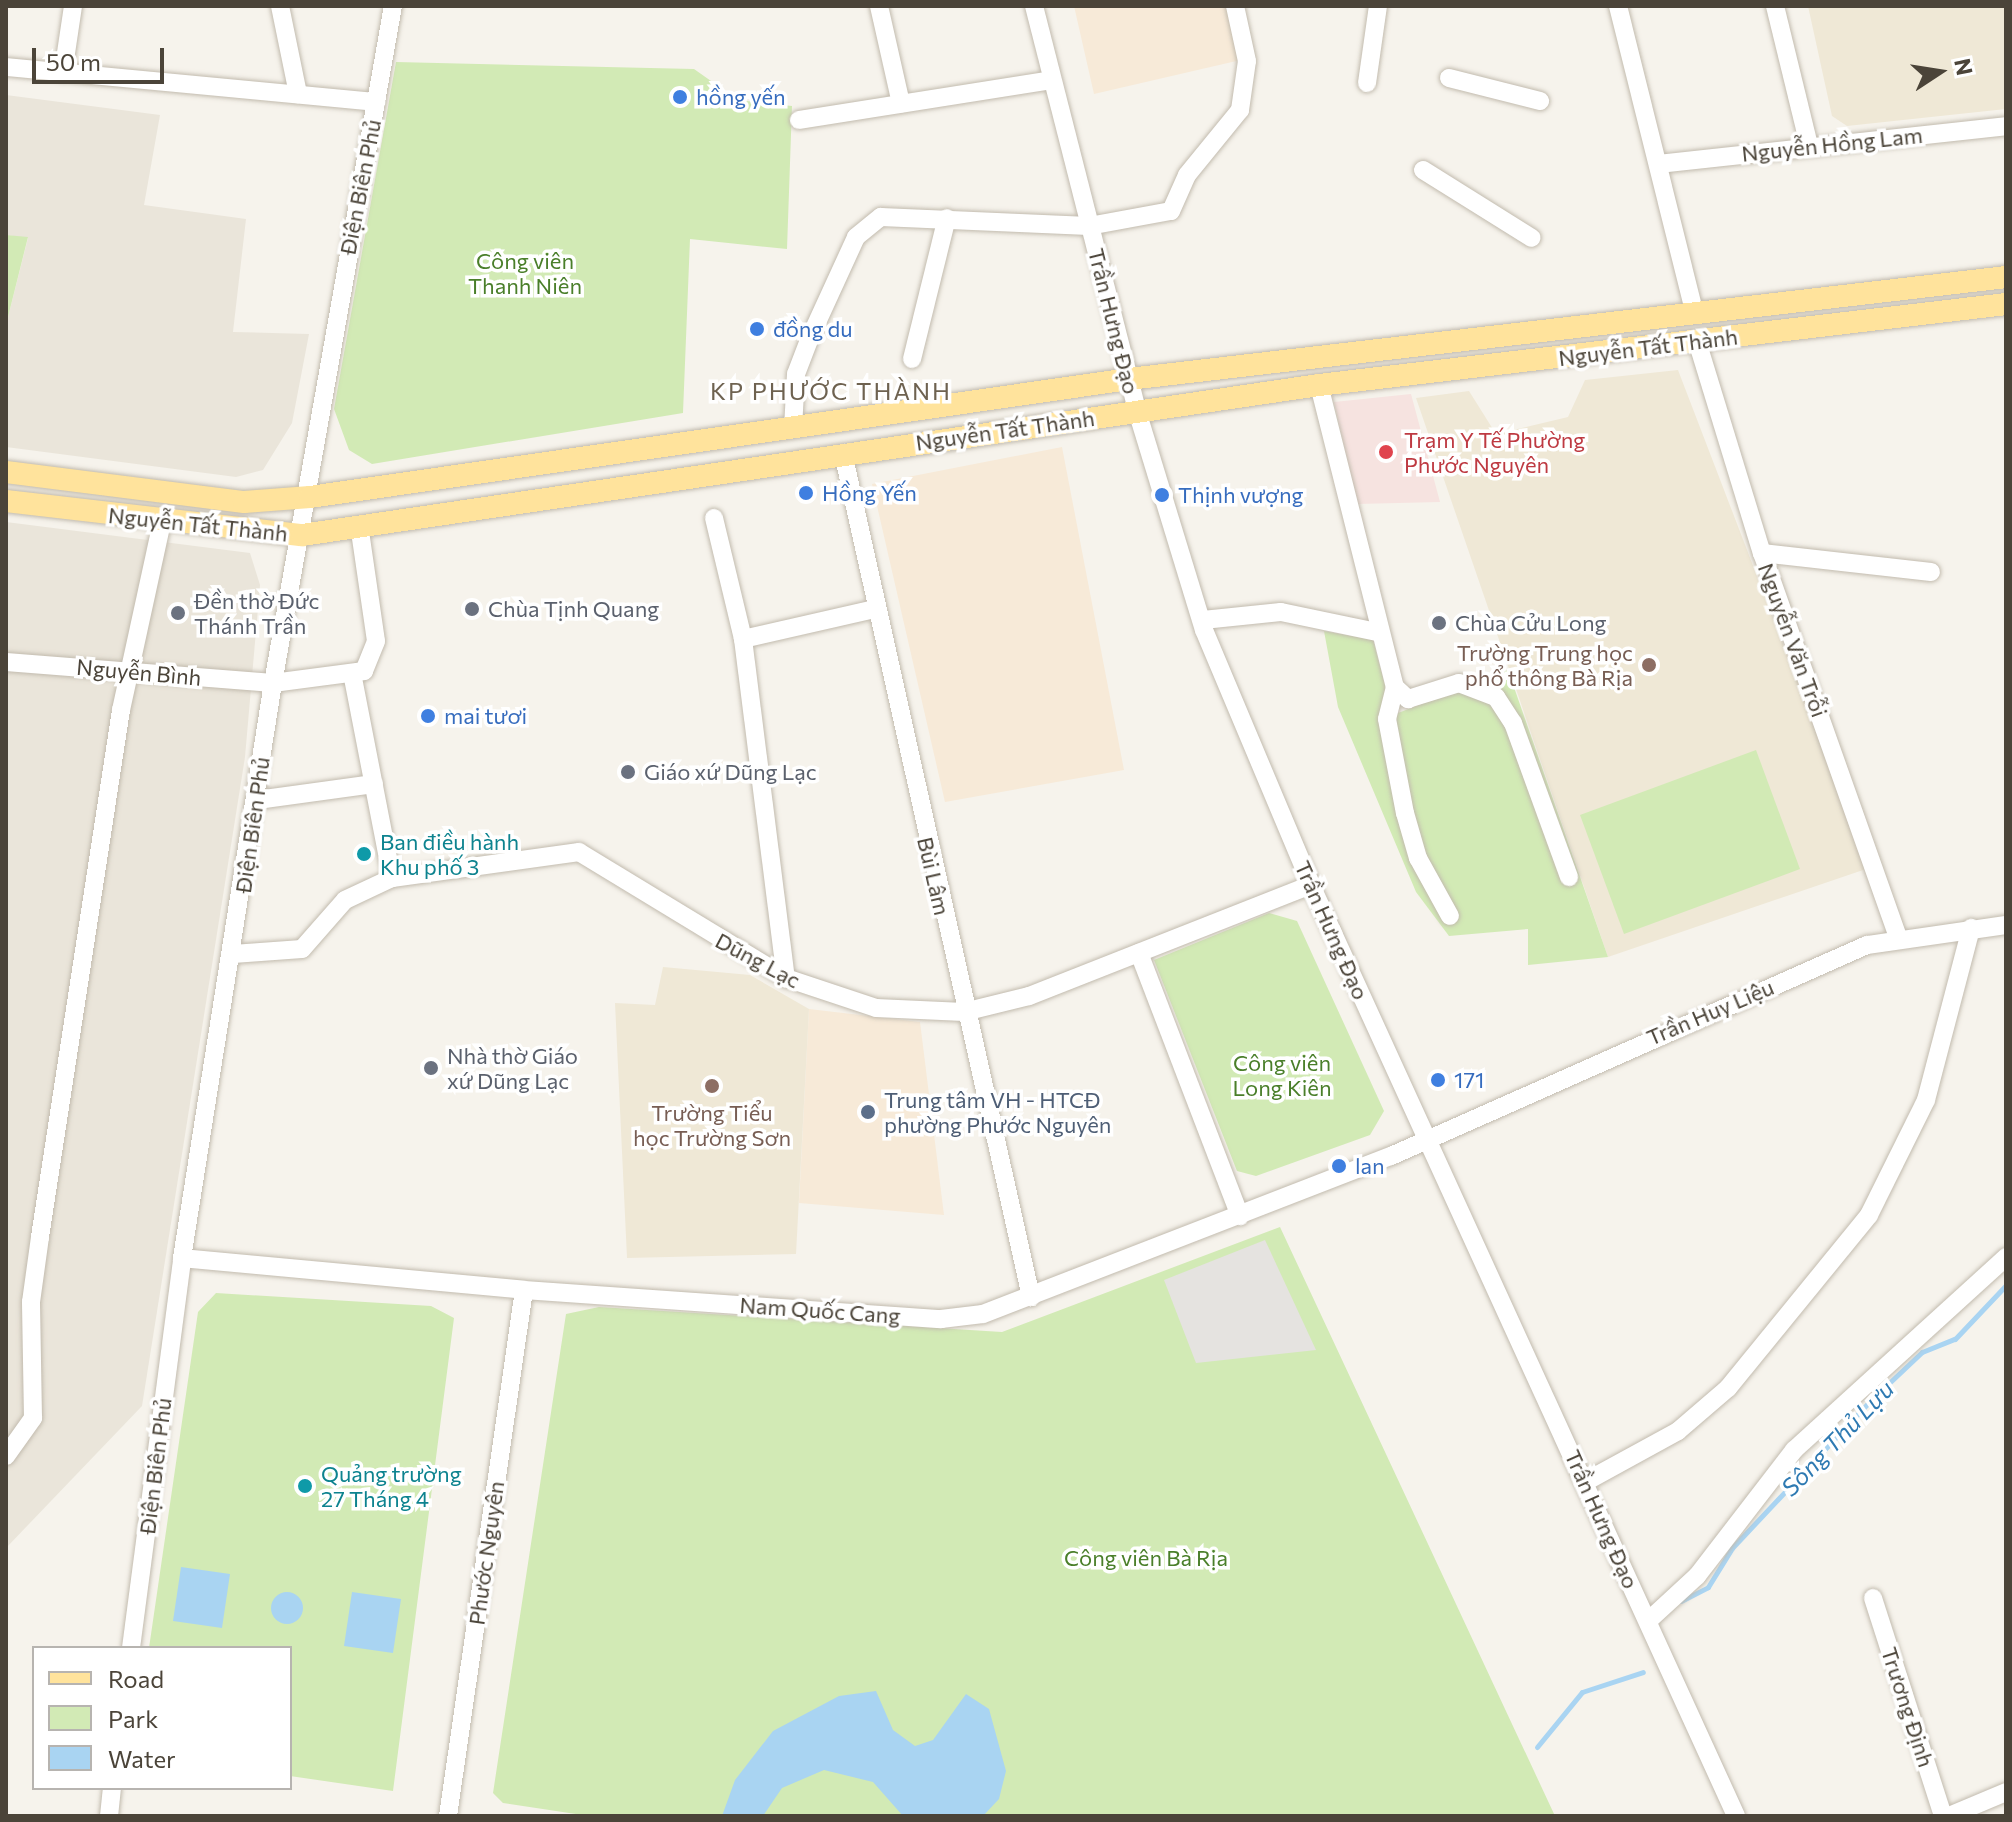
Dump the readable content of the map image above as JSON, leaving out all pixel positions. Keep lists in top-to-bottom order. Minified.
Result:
{"streets":{"main road":["Nguyễn Tất Thành"],"street":["Nguyễn Hồng Lam","Điện Biên Phủ","Trần Hưng Đạo","Nguyễn Văn Trỗi","Nguyễn Bình","Bùi Lâm","Dũng Lạc","Trần Huy Liệu","Nam Quốc Cang","Phước Nguyên","Trương Định"]},"crossings":[["Điện Biên Phủ","Nguyễn Tất Thành"],["Điện Biên Phủ","Nguyễn Bình"],["Điện Biên Phủ","Dũng Lạc"],["Điện Biên Phủ","Nam Quốc Cang"],["Trần Hưng Đạo","Nguyễn Tất Thành"],["Trần Hưng Đạo","Dũng Lạc"],["Trần Hưng Đạo","Trần Huy Liệu"],["Trần Hưng Đạo","Nam Quốc Cang"],["Nguyễn Tất Thành","Nguyễn Văn Trỗi"],["Nguyễn Tất Thành","Bùi Lâm"],["Nguyễn Văn Trỗi","Trần Huy Liệu"],["Bùi Lâm","Dũng Lạc"],["Bùi Lâm","Nam Quốc Cang"],["Trần Huy Liệu","Nam Quốc Cang"],["Nam Quốc Cang","Phước Nguyên"]],"districts":["KP PHƯỚC THÀNH"],"water":["Sông Thủ Lựu"],"parks":["Công viên Thanh Niên","Công viên Long Kiên","Công viên Bà Rịa"],"places":["hồng yến","đồng du","Trạm Y Tế Phường Phước Nguyên","Hồng Yến","Thịnh vượng","Chùa Tịnh Quang","Đền thờ Đức Thánh Trần","Chùa Cửu Long","Trường Trung học phổ thông Bà Rịa","mai tươi","Giáo xứ Dũng Lạc","Ban điều hành Khu phố 3","Nhà thờ Giáo xứ Dũng Lạc","171","Trường Tiểu học Trường Sơn","Trung tâm VH - HTCĐ phường Phước Nguyên","lan","Quảng trường 27 Tháng 4"],"legend":["Road","Park","Water"],"scale_bar":"50 m","north":"right"}
